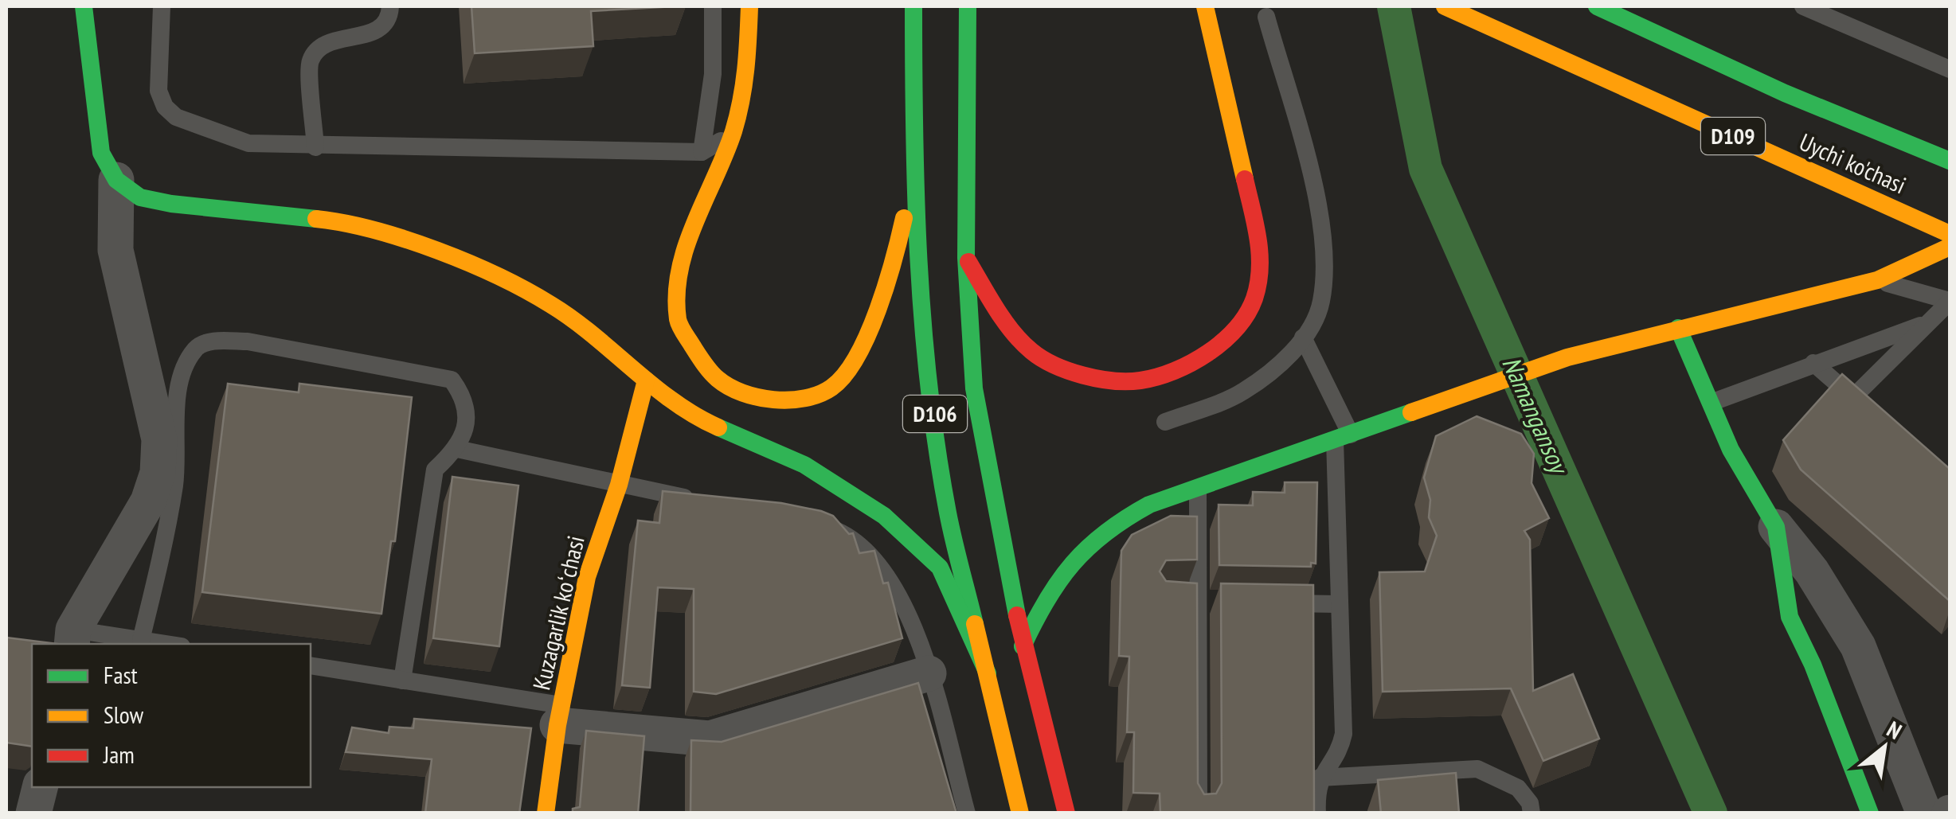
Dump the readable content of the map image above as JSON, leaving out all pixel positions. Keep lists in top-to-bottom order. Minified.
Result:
{"streets":{"main road":["D109","Uychi ko'chasi","D106","Kuzagarlik koʻchasi"]},"water":["Namangansoy"],"legend":["Fast","Slow","Jam"],"north":"top right"}
